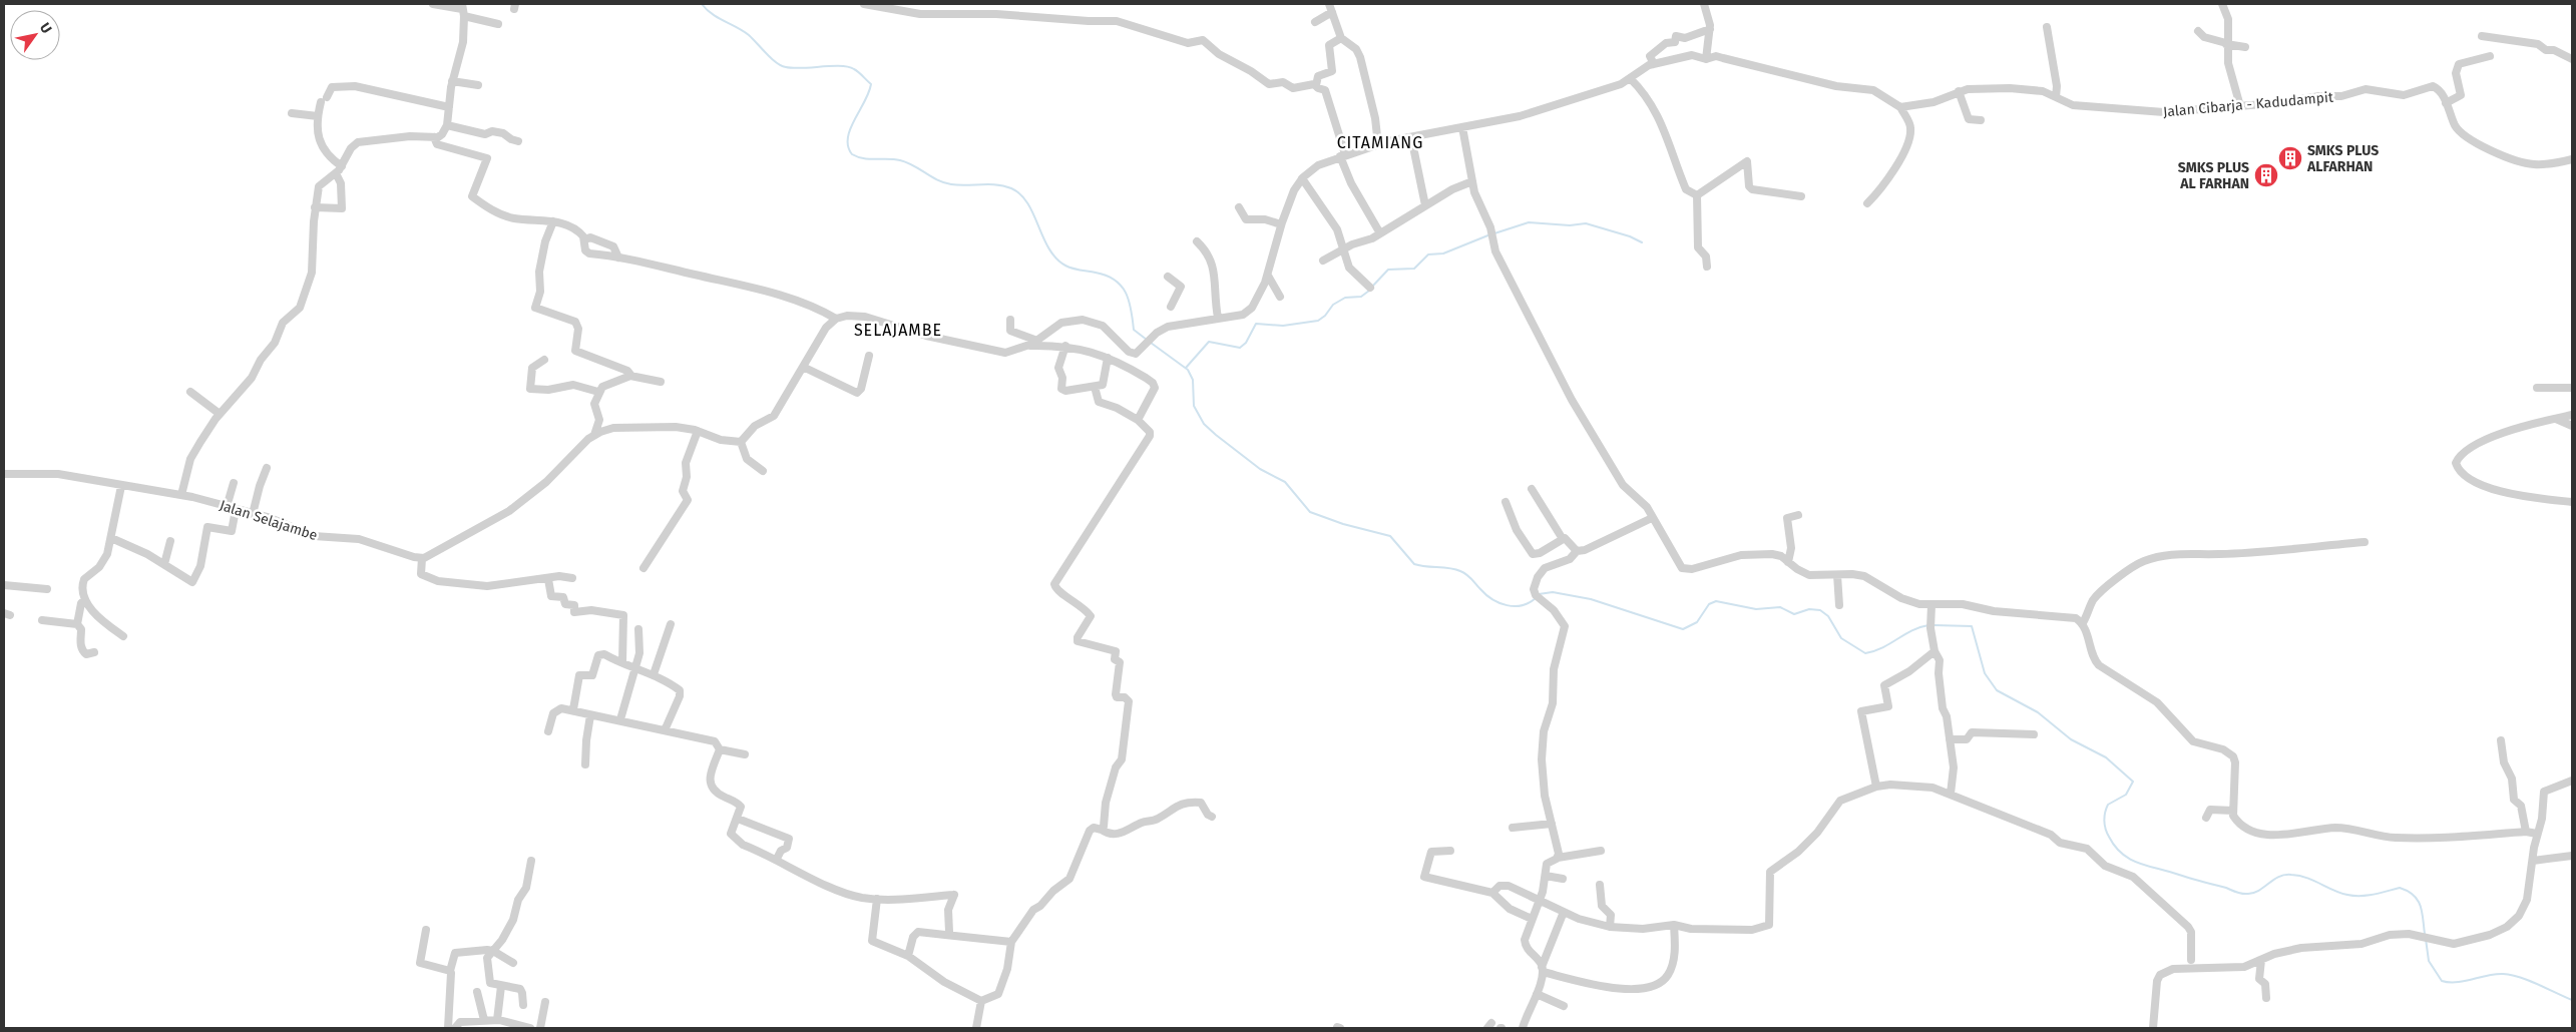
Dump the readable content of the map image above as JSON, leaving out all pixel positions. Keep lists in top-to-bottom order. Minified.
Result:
{"streets":{"street":["Jalan Cibarja - Kadudampit","Jalan Selajambe"]},"districts":["CITAMIANG","SELAJAMBE"],"places":{"building":["SMKS PLUS ALFARHAN","SMKS PLUS AL FARHAN"]},"north":"top right"}
